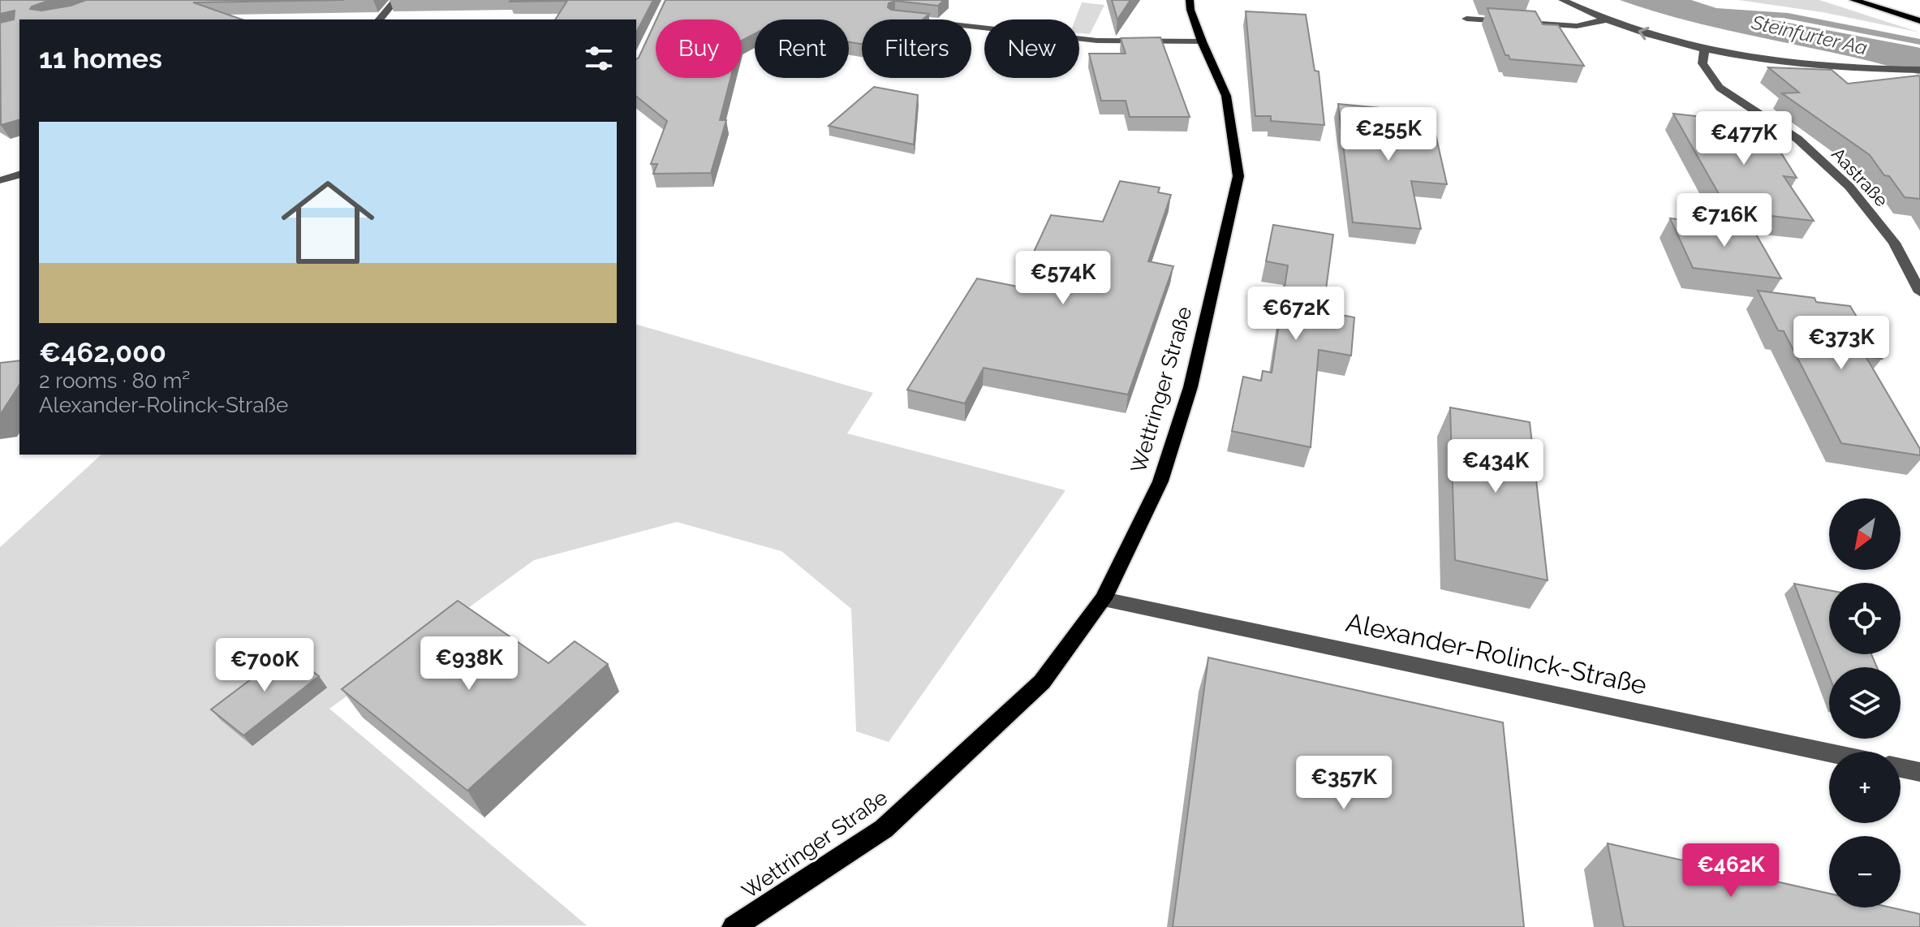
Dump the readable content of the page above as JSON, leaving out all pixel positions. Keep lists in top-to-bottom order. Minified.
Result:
{"streets":{"main road":["Wettringer Straße"],"street":["Aastraße","Alexander-Rolinck-Straße"]},"crossings":[["Wettringer Straße","Alexander-Rolinck-Straße"]],"water":["Steinfurter Aa"],"north":"bottom left","page":{"chip":["Buy","Rent","Filters","New"],"heading":"11 homes","list":[{"name":"€462,000","note":"2 rooms · 80 m² · Alexander-Rolinck-Straße"}],"price":["€255K","€477K","€716K","€574K","€672K","€373K","€434K","€938K","€700K","€357K","€462K"],"map_buttons":["+","−"]}}
